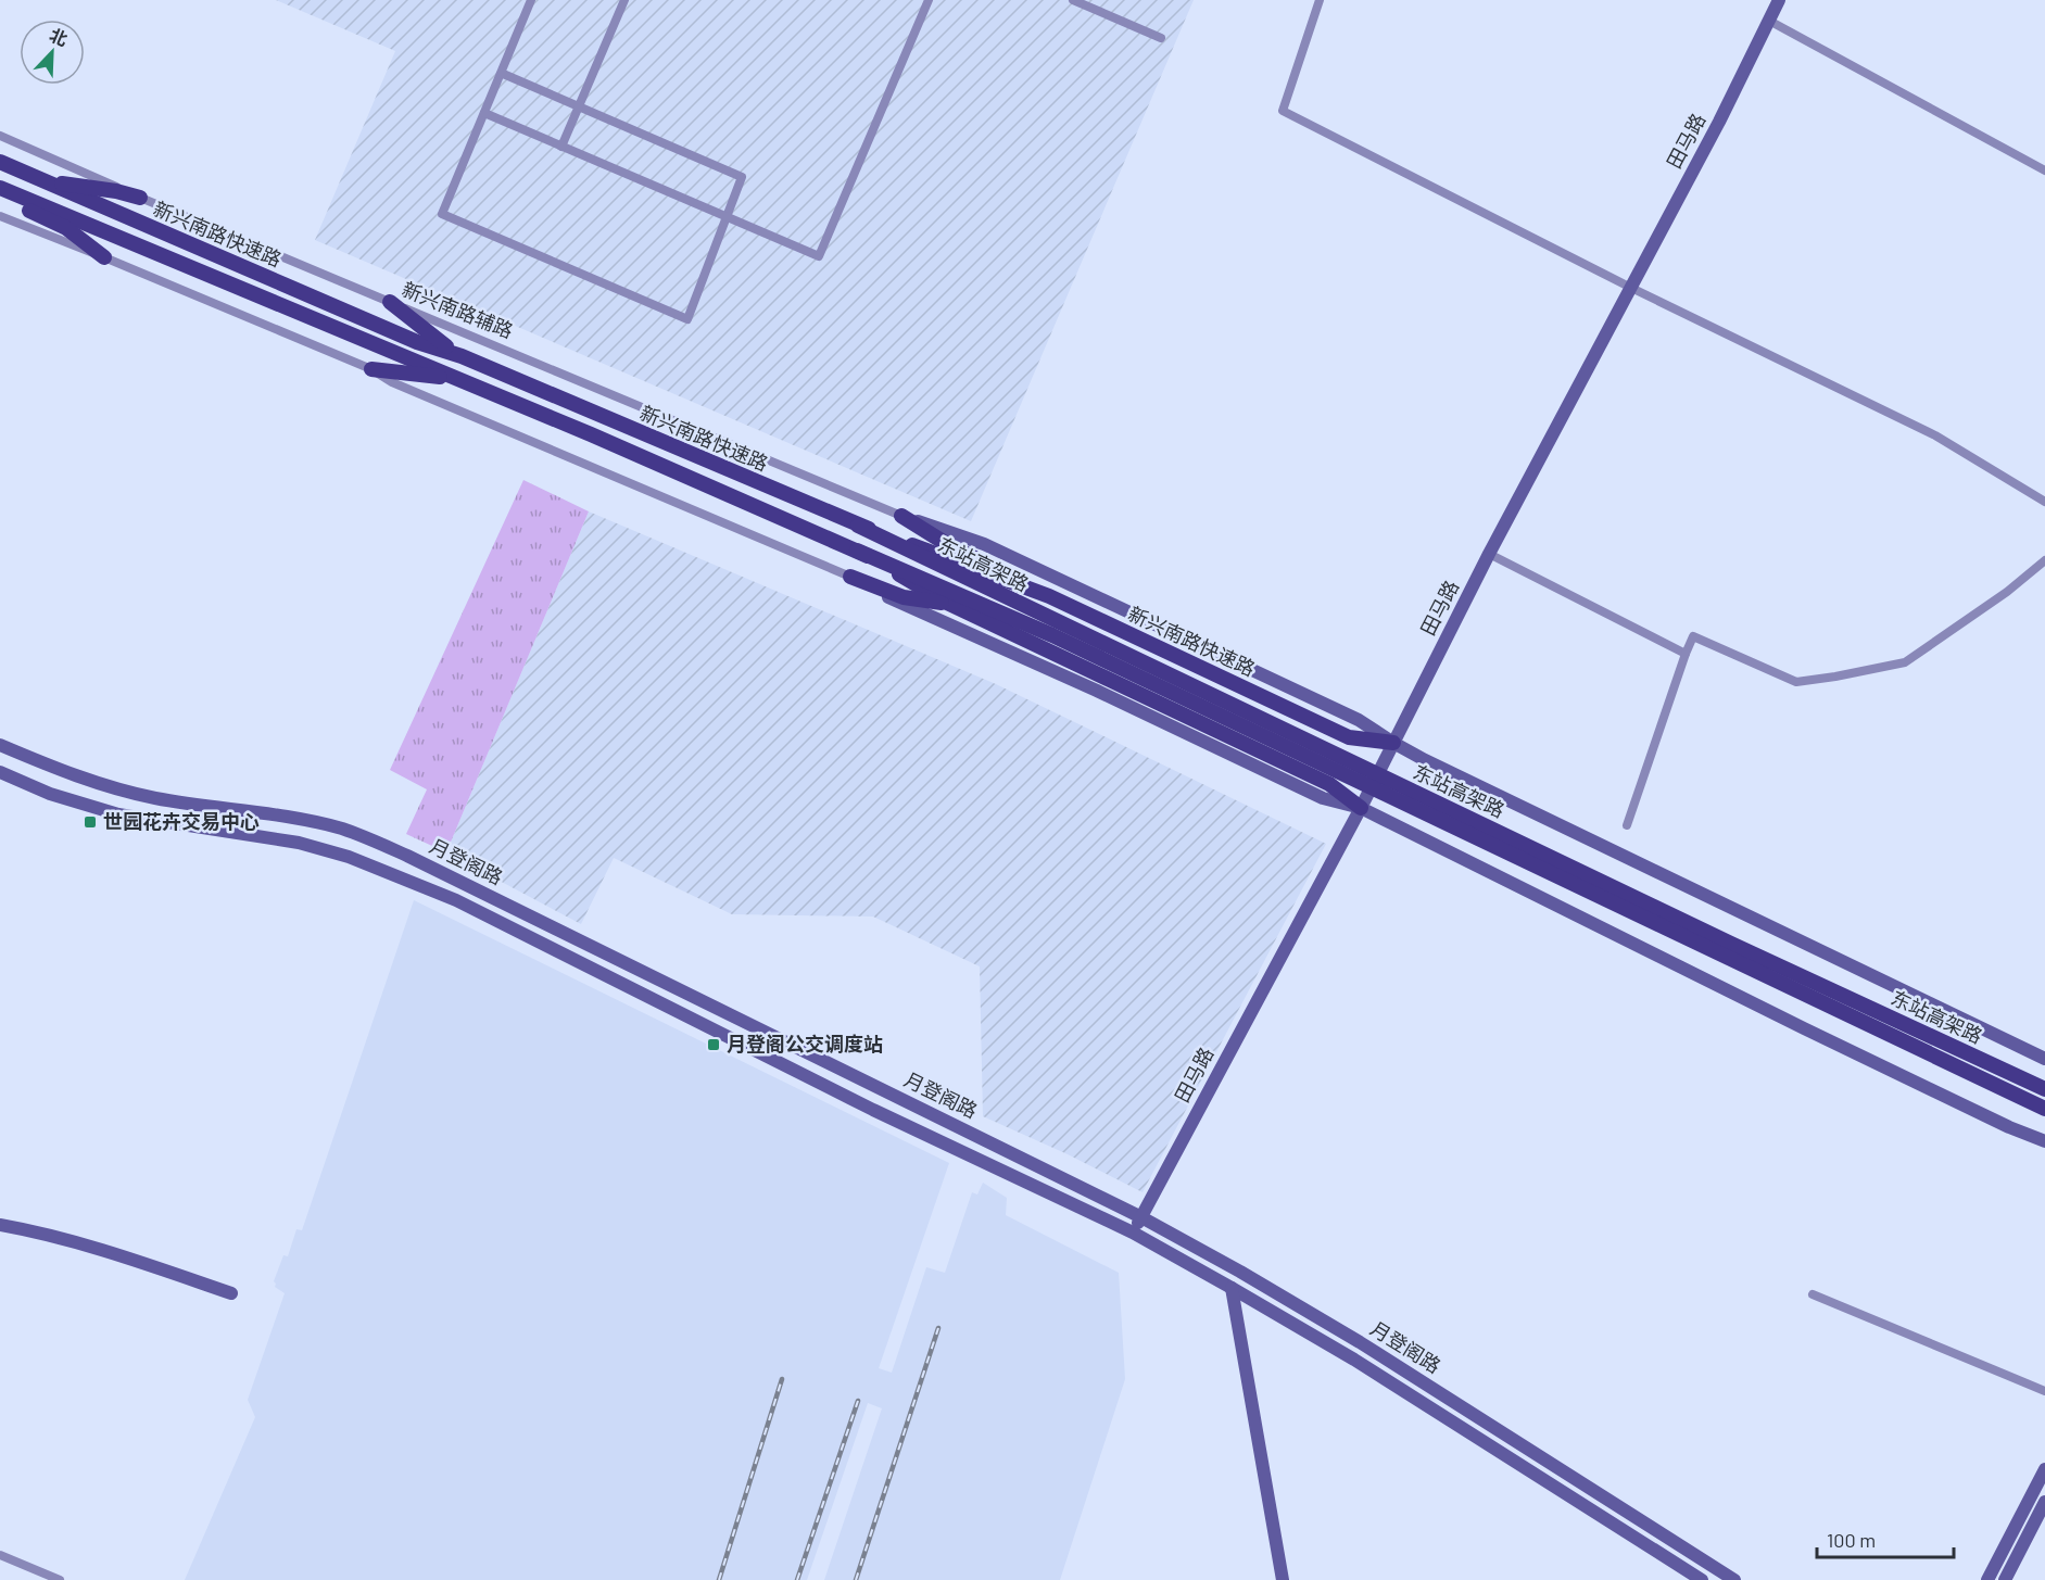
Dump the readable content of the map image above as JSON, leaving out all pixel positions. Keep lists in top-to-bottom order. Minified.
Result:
{"streets":{"main road":["田马路","新兴南路快速路","东站高架路","月登阁路"],"street":["新兴南路辅路"]},"crossings":[["田马路","新兴南路快速路"],["田马路","月登阁路"],["新兴南路快速路","东站高架路"]],"places":{"transit":["世园花卉交易中心","月登阁公交调度站"]},"scale_bar":"100 m","north":"top right"}
